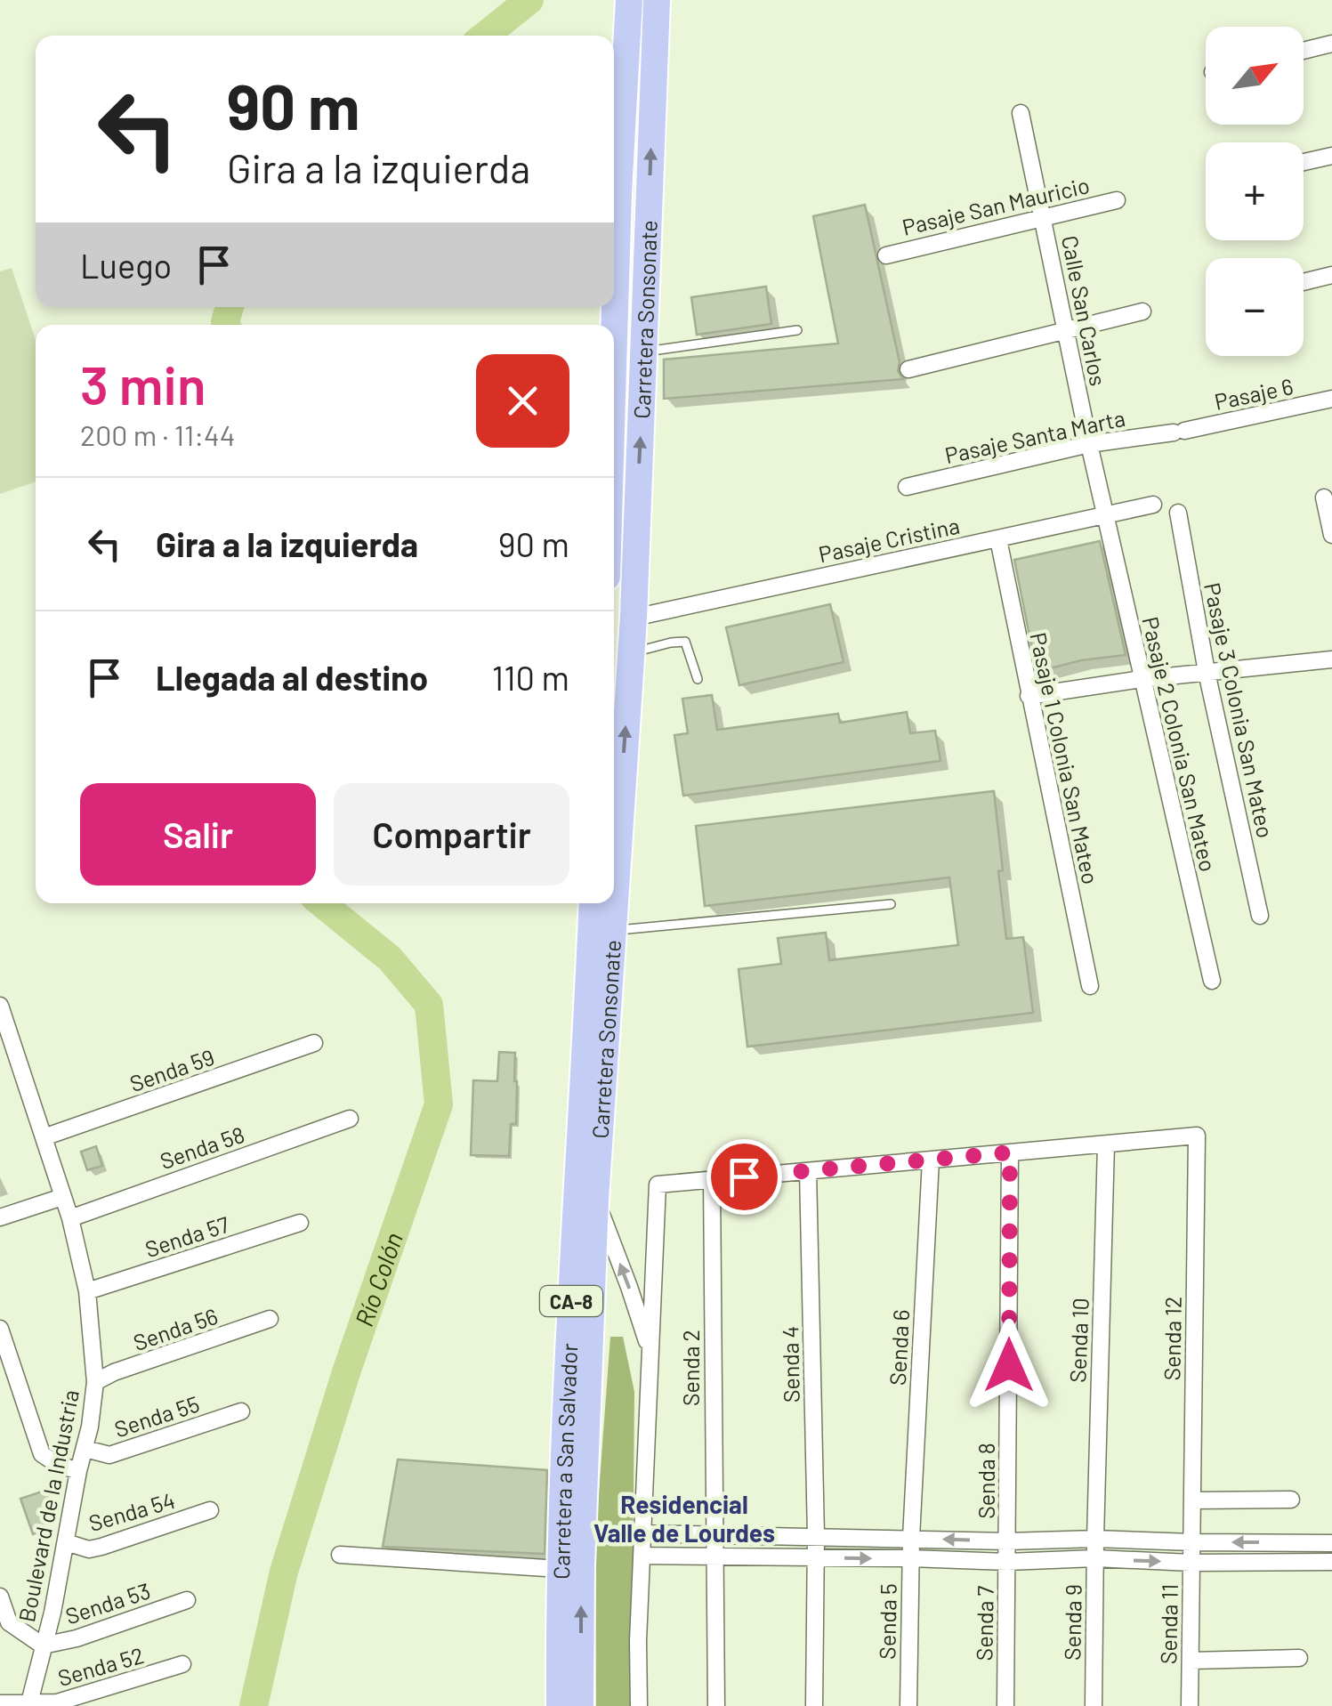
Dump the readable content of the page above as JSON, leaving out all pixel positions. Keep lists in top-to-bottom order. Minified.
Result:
{"streets":{"highway":["Carretera Sonsonate","CA-8","Carretera a San Salvador"],"street":["Pasaje San Mauricio","Calle San Carlos","Pasaje 6","Pasaje Santa Marta","Pasaje Cristina","Pasaje 3 Colonia San Mateo","Pasaje 2 Colonia San Mateo","Pasaje 1 Colonia San Mateo","Senda 59","Senda 58","Senda 57","Senda 56","Senda 12","Senda 10","Senda 6","Senda 4","Senda 2","Senda 55","Senda 8","Boulevard de la Industria","Senda 54","Senda 53","Senda 5","Senda 9","Senda 7","Senda 11","Senda 52"]},"crossings":[["Pasaje San Mauricio","Calle San Carlos"],["Calle San Carlos","Pasaje Santa Marta"],["Calle San Carlos","Pasaje Cristina"],["Calle San Carlos","Pasaje 2 Colonia San Mateo"],["Carretera Sonsonate","Pasaje Cristina"],["Pasaje 6","Pasaje Santa Marta"],["Pasaje Cristina","Pasaje 2 Colonia San Mateo"],["Pasaje Cristina","Pasaje 1 Colonia San Mateo"],["Senda 59","Boulevard de la Industria"],["Senda 58","Boulevard de la Industria"],["Senda 57","Boulevard de la Industria"],["Senda 56","Boulevard de la Industria"],["Senda 12","Senda 10"],["Senda 12","Senda 11"],["Senda 10","Senda 9"],["Senda 6","Senda 5"],["Senda 55","Boulevard de la Industria"],["Senda 8","Senda 7"],["Boulevard de la Industria","Senda 54"],["Boulevard de la Industria","Senda 53"],["Boulevard de la Industria","Senda 52"]],"one_way":["Carretera Sonsonate"],"districts":["Residencial Valle de Lourdes"],"water":["Río Colón"],"north":"top right","page":{"map_buttons":["+","−"],"turn":["90 m","Gira a la izquierda"],"then":"Luego","heading":["3 min","200 m · 11:44"],"list":[{"name":"Gira a la izquierda","value":"90 m"},{"name":"Llegada al destino","value":"110 m"}],"buttons":["Salir","Compartir"]}}
